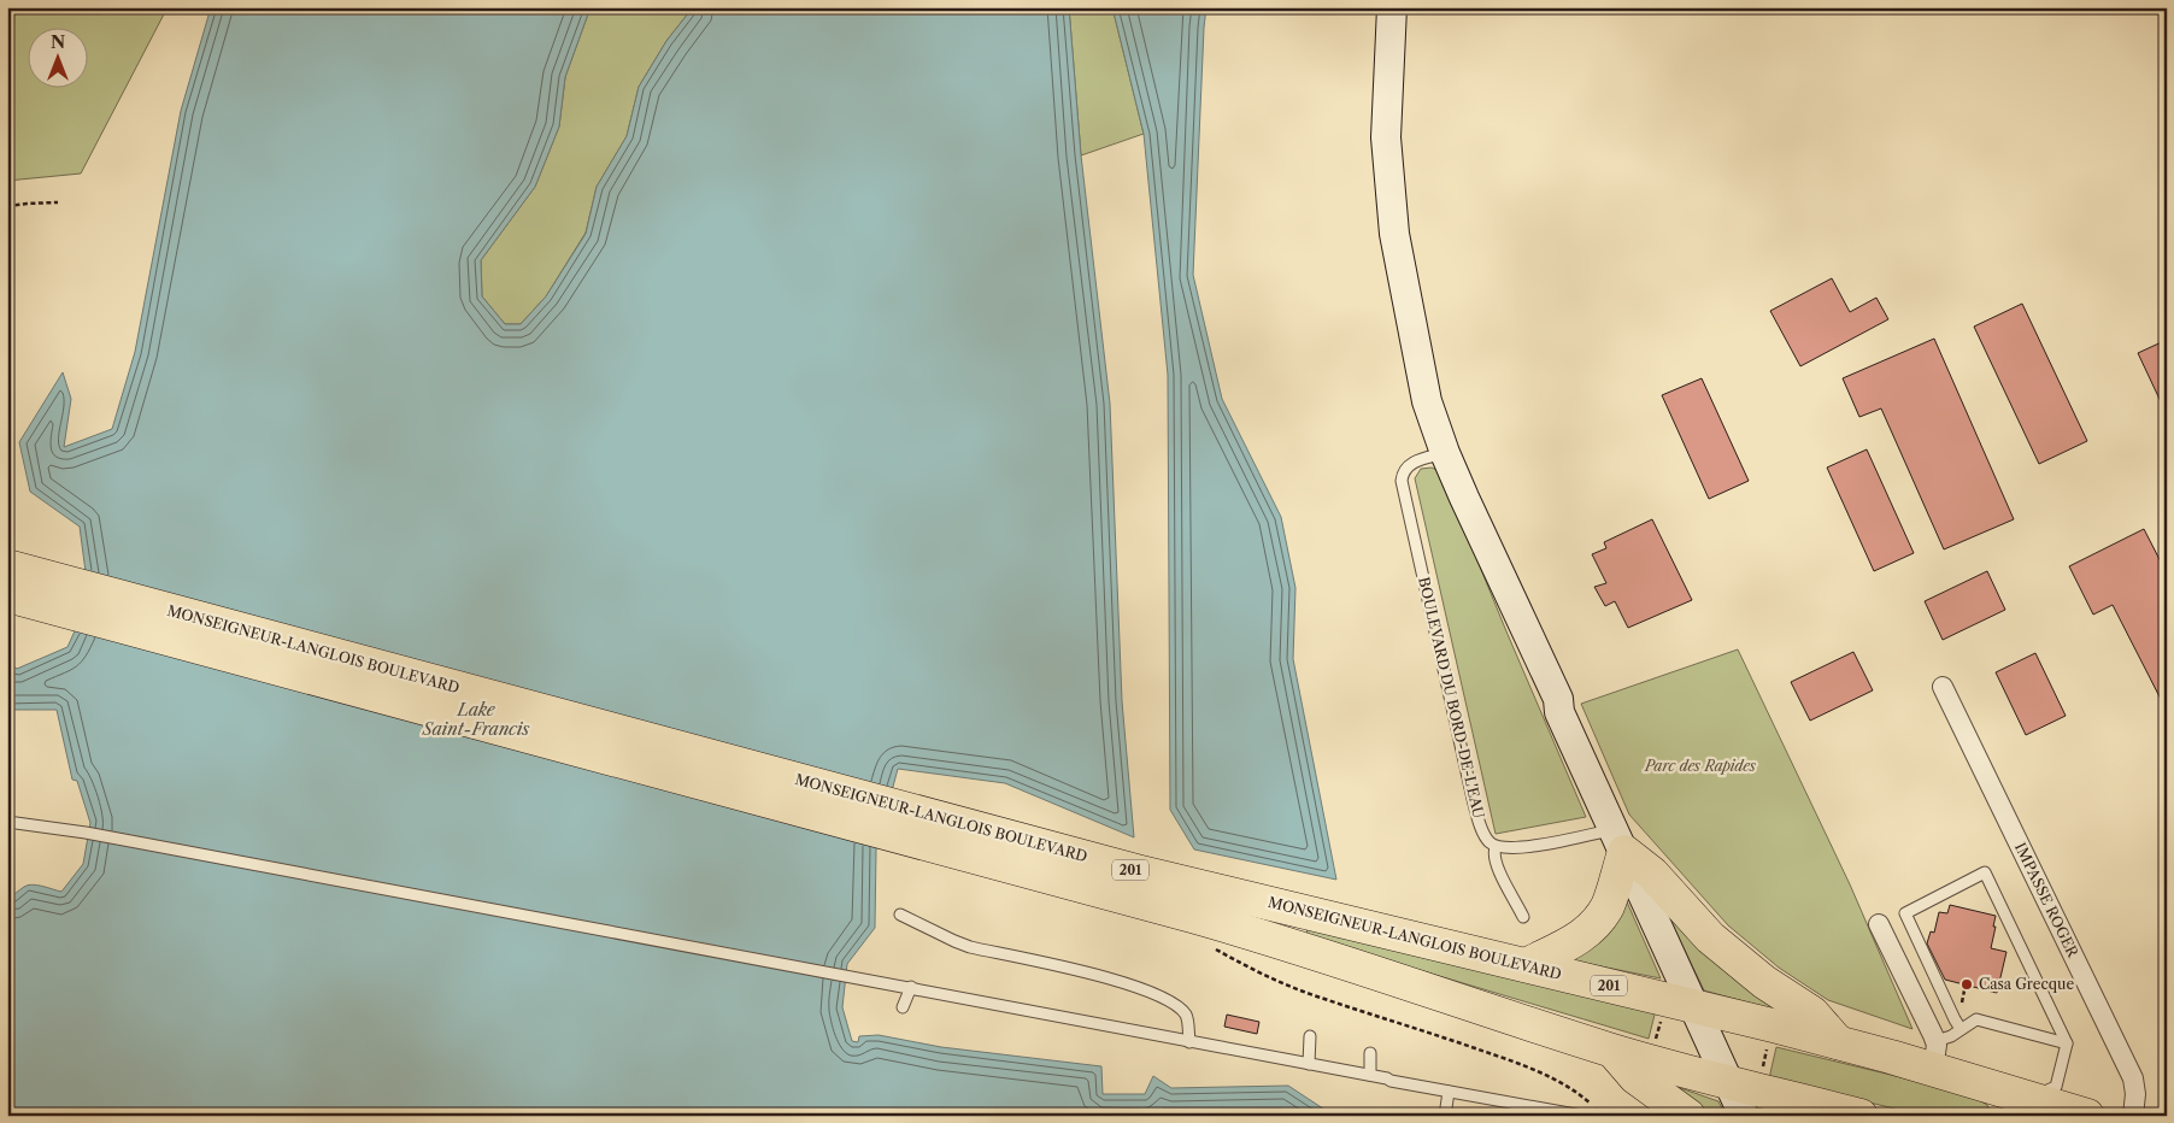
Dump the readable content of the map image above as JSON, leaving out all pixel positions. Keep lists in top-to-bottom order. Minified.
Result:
{"streets":{"highway":["MONSEIGNEUR-LANGLOIS BOULEVARD","201"],"street":["IMPASSE ROGER"],"lane":["BOULEVARD DU BORD-DE-L'EAU"]},"water":["Lake Saint-Francis"],"parks":["Parc des Rapides"],"places":["Casa Grecque"],"north":"top"}
